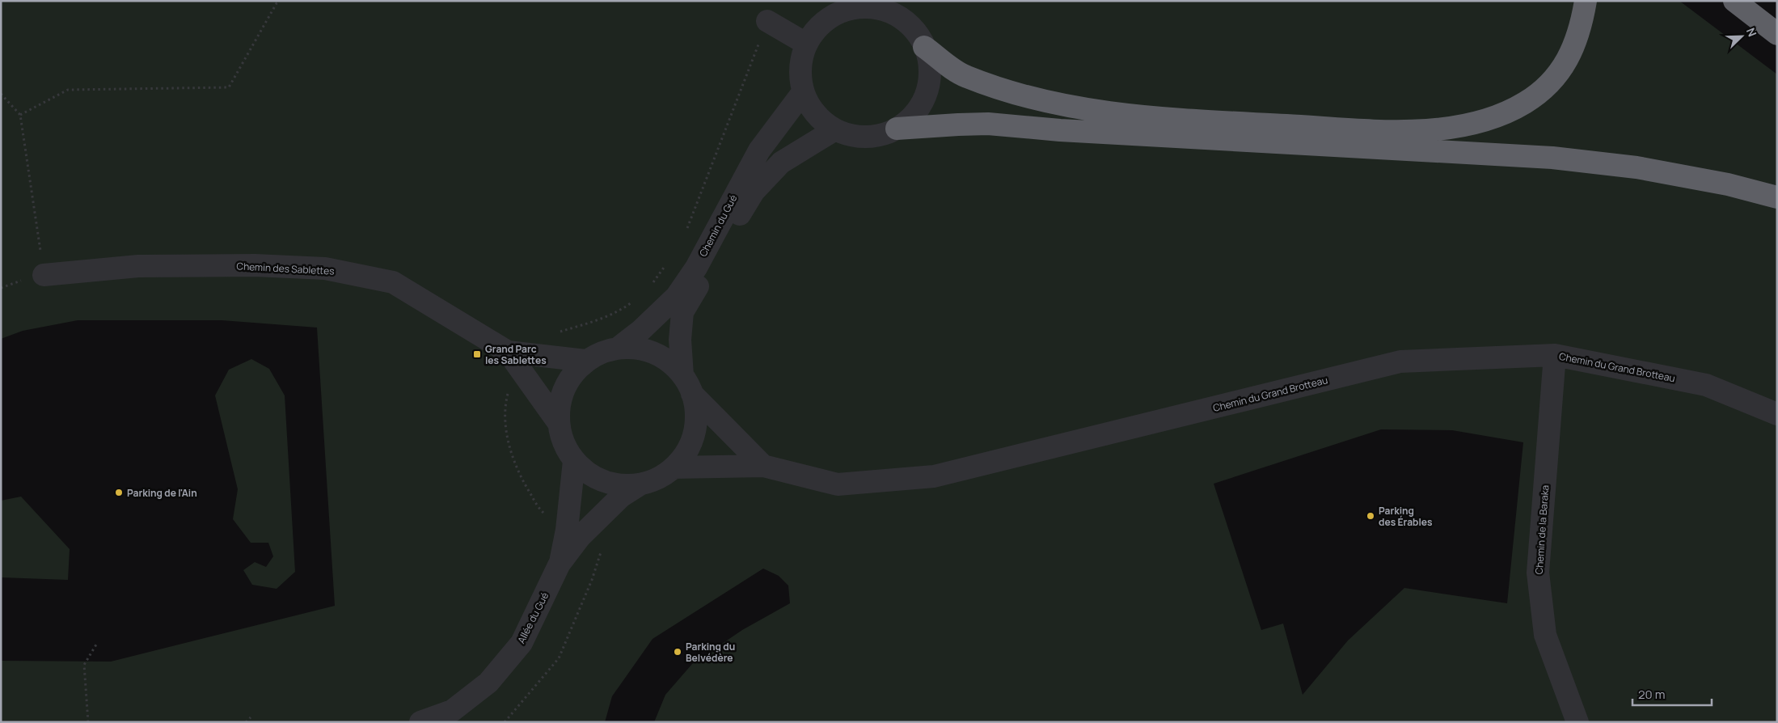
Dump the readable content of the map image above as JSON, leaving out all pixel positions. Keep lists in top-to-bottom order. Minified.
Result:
{"streets":{"street":["Chemin du Gué","Chemin des Sablettes","Chemin du Grand Brotteau","Chemin de la Baraka","Allée du Gué"]},"crossings":[["Chemin du Gué","Chemin du Grand Brotteau"],["Chemin du Gué","Allée du Gué"],["Chemin du Grand Brotteau","Chemin de la Baraka"],["Chemin du Grand Brotteau","Allée du Gué"]],"places":{"transit":["Grand Parc les Sablettes"],"other":["Parking de l'Ain","Parking des Érables","Parking du Belvédère"]},"scale_bar":"20 m","north":"top right"}
